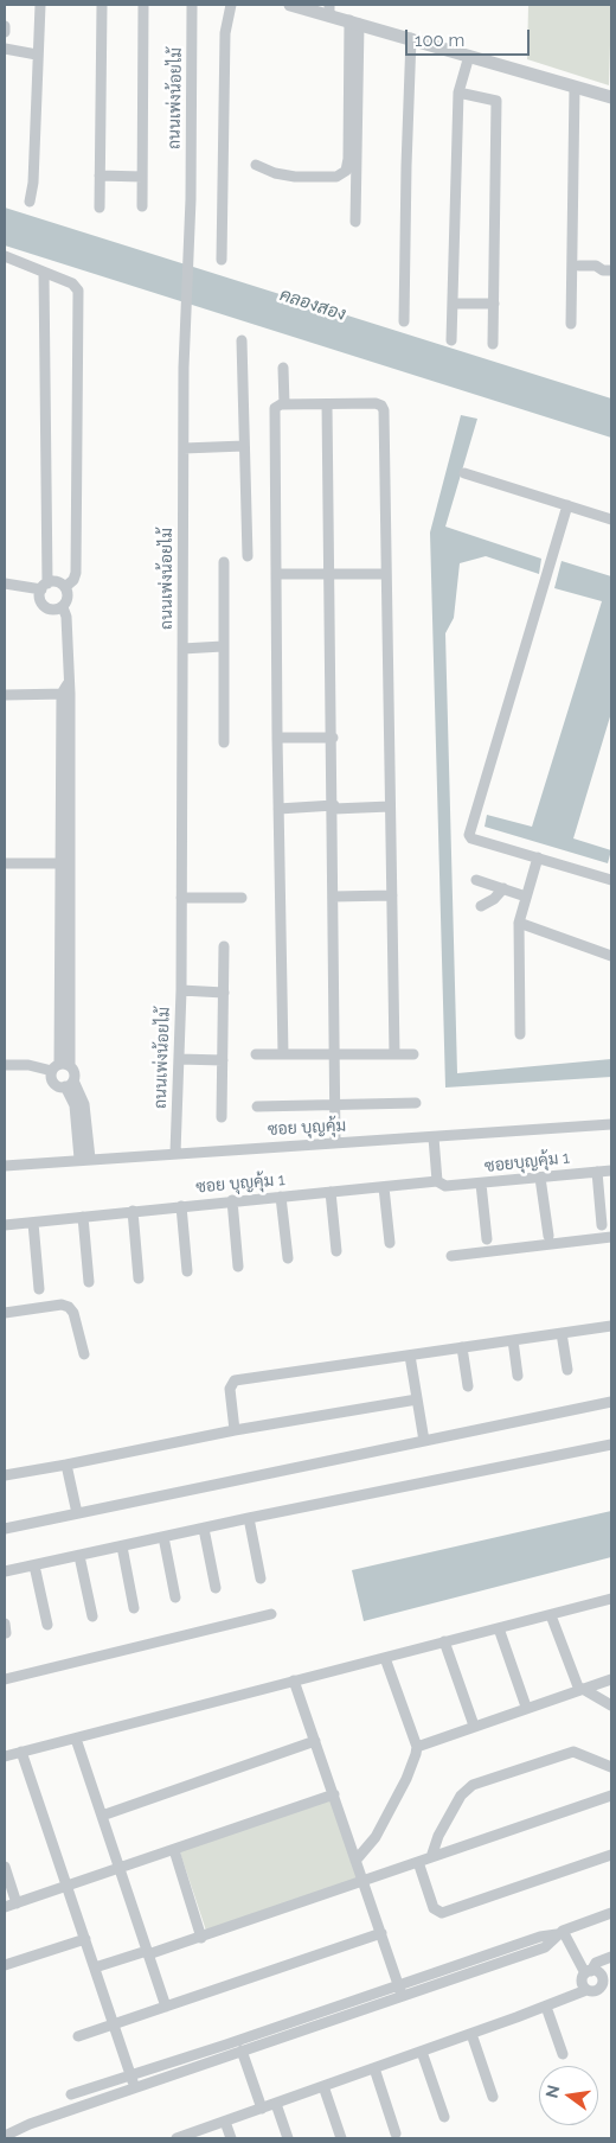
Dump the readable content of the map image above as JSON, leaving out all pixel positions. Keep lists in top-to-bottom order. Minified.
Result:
{"streets":{"street":["ถนนเพ่งน้อยไม้","ซอย บุญคุ้ม","ซอยบุญคุ้ม 1","ซอย บุญคุ้ม 1"]},"crossings":[["ถนนเพ่งน้อยไม้","ซอย บุญคุ้ม"],["ซอยบุญคุ้ม 1","ซอย บุญคุ้ม 1"]],"water":["คลองสอง"],"scale_bar":"100 m","north":"left"}
